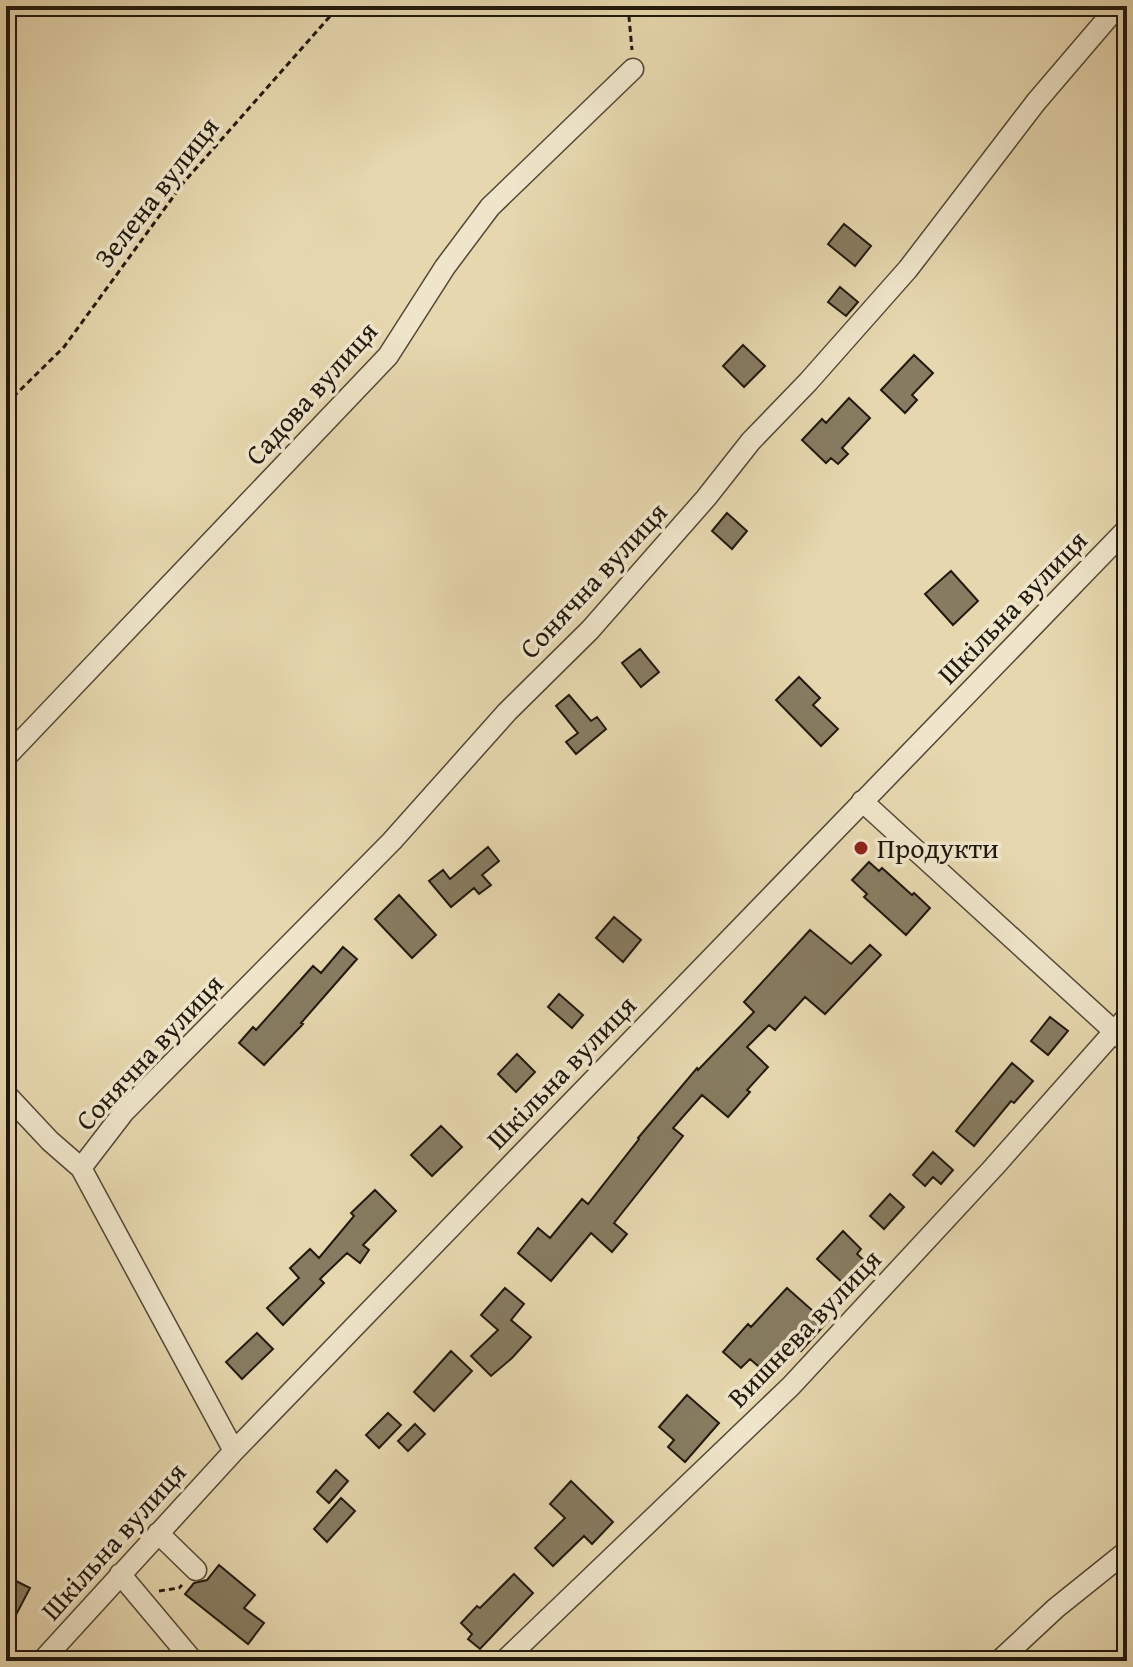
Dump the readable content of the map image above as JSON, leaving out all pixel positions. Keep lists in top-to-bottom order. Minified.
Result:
{"streets":{"street":["Садова вулиця","Сонячна вулиця","Шкільна вулиця","Вишнева вулиця"],"path":["Зелена вулиця"]},"places":["Продукти"]}
